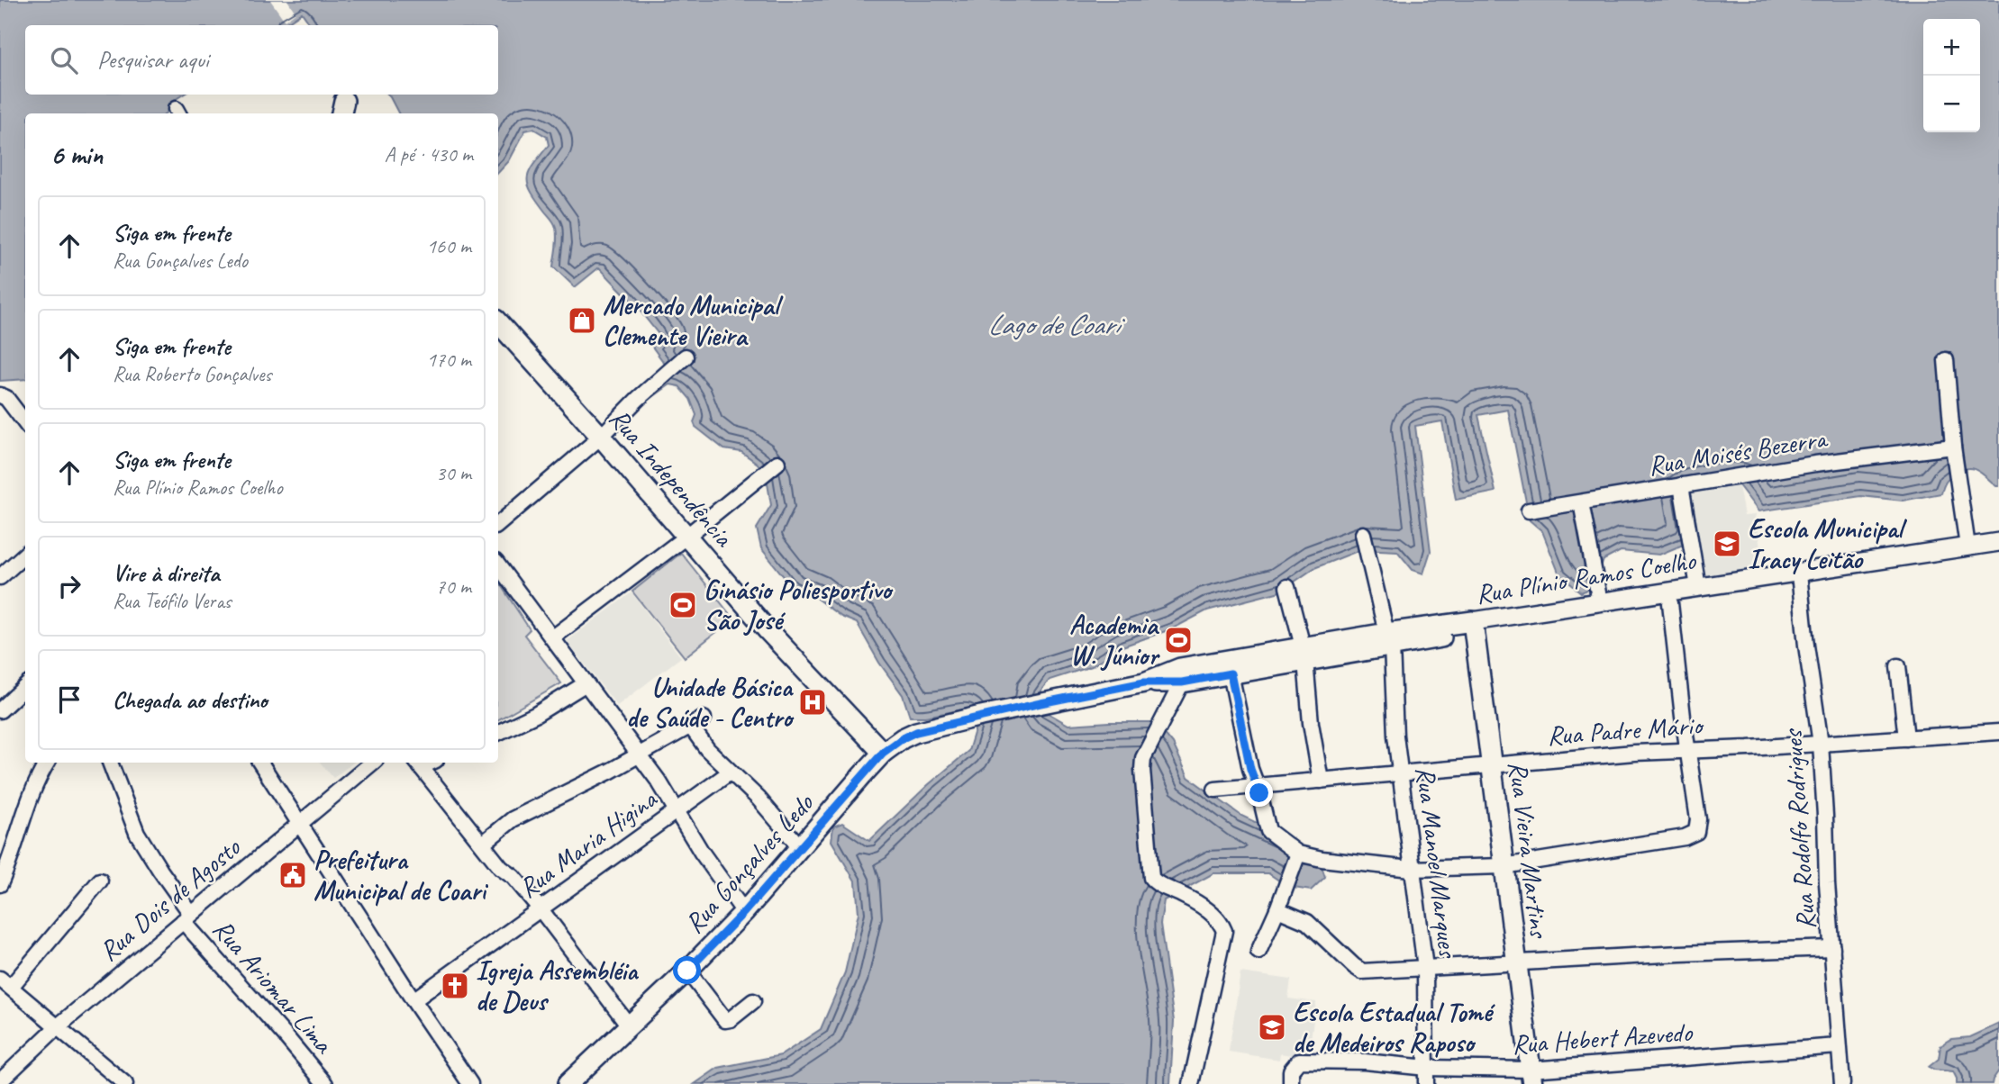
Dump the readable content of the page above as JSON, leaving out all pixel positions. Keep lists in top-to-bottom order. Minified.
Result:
{"streets":{"main road":["Rua Independência","Rua Plínio Ramos Coelho","Rua Vieira Martins","Rua Gonçalves Ledo"],"street":["Rua Moisés Bezerra","Rua Padre Mário","Rua Rodolfo Rodrigues","Rua Maria Higina","Rua Manoel Marques","Rua Dois de Agosto","Rua Ariomar Lima","Rua Hebert Azevedo"]},"crossings":[["Rua Independência","Rua Gonçalves Ledo"],["Rua Plínio Ramos Coelho","Rua Rodolfo Rodrigues"],["Rua Plínio Ramos Coelho","Rua Vieira Martins"],["Rua Plínio Ramos Coelho","Rua Manoel Marques"],["Rua Plínio Ramos Coelho","Rua Gonçalves Ledo"],["Rua Padre Mário","Rua Rodolfo Rodrigues"],["Rua Padre Mário","Rua Vieira Martins"],["Rua Padre Mário","Rua Manoel Marques"],["Rua Rodolfo Rodrigues","Rua Hebert Azevedo"],["Rua Vieira Martins","Rua Hebert Azevedo"],["Rua Manoel Marques","Rua Hebert Azevedo"],["Rua Dois de Agosto","Rua Ariomar Lima"]],"water":["Lago de Coari"],"places":{"shop":["Mercado Municipal Clemente Vieira"],"school or university":["Escola Municipal Iracy Leitão","Escola Estadual Tomé de Medeiros Raposo"],"sports":["Ginásio Poliesportivo São José","Academia W. Júnior"],"hospital":["Unidade Básica de Saúde - Centro"],"public building":["Prefeitura Municipal de Coari"],"church":["Igreja Assembléia de Deus"]},"page":{"map_buttons":["+","−"],"search":"Pesquisar aqui","heading":["6 min","A pé · 430 m"],"list":[["Siga em frente","Rua Gonçalves Ledo","160 m"],["Siga em frente","Rua Roberto Gonçalves","170 m"],["Siga em frente","Rua Plínio Ramos Coelho","30 m"],["Vire à direita","Rua Teófilo Veras","70 m"],"Chegada ao destino"]}}
